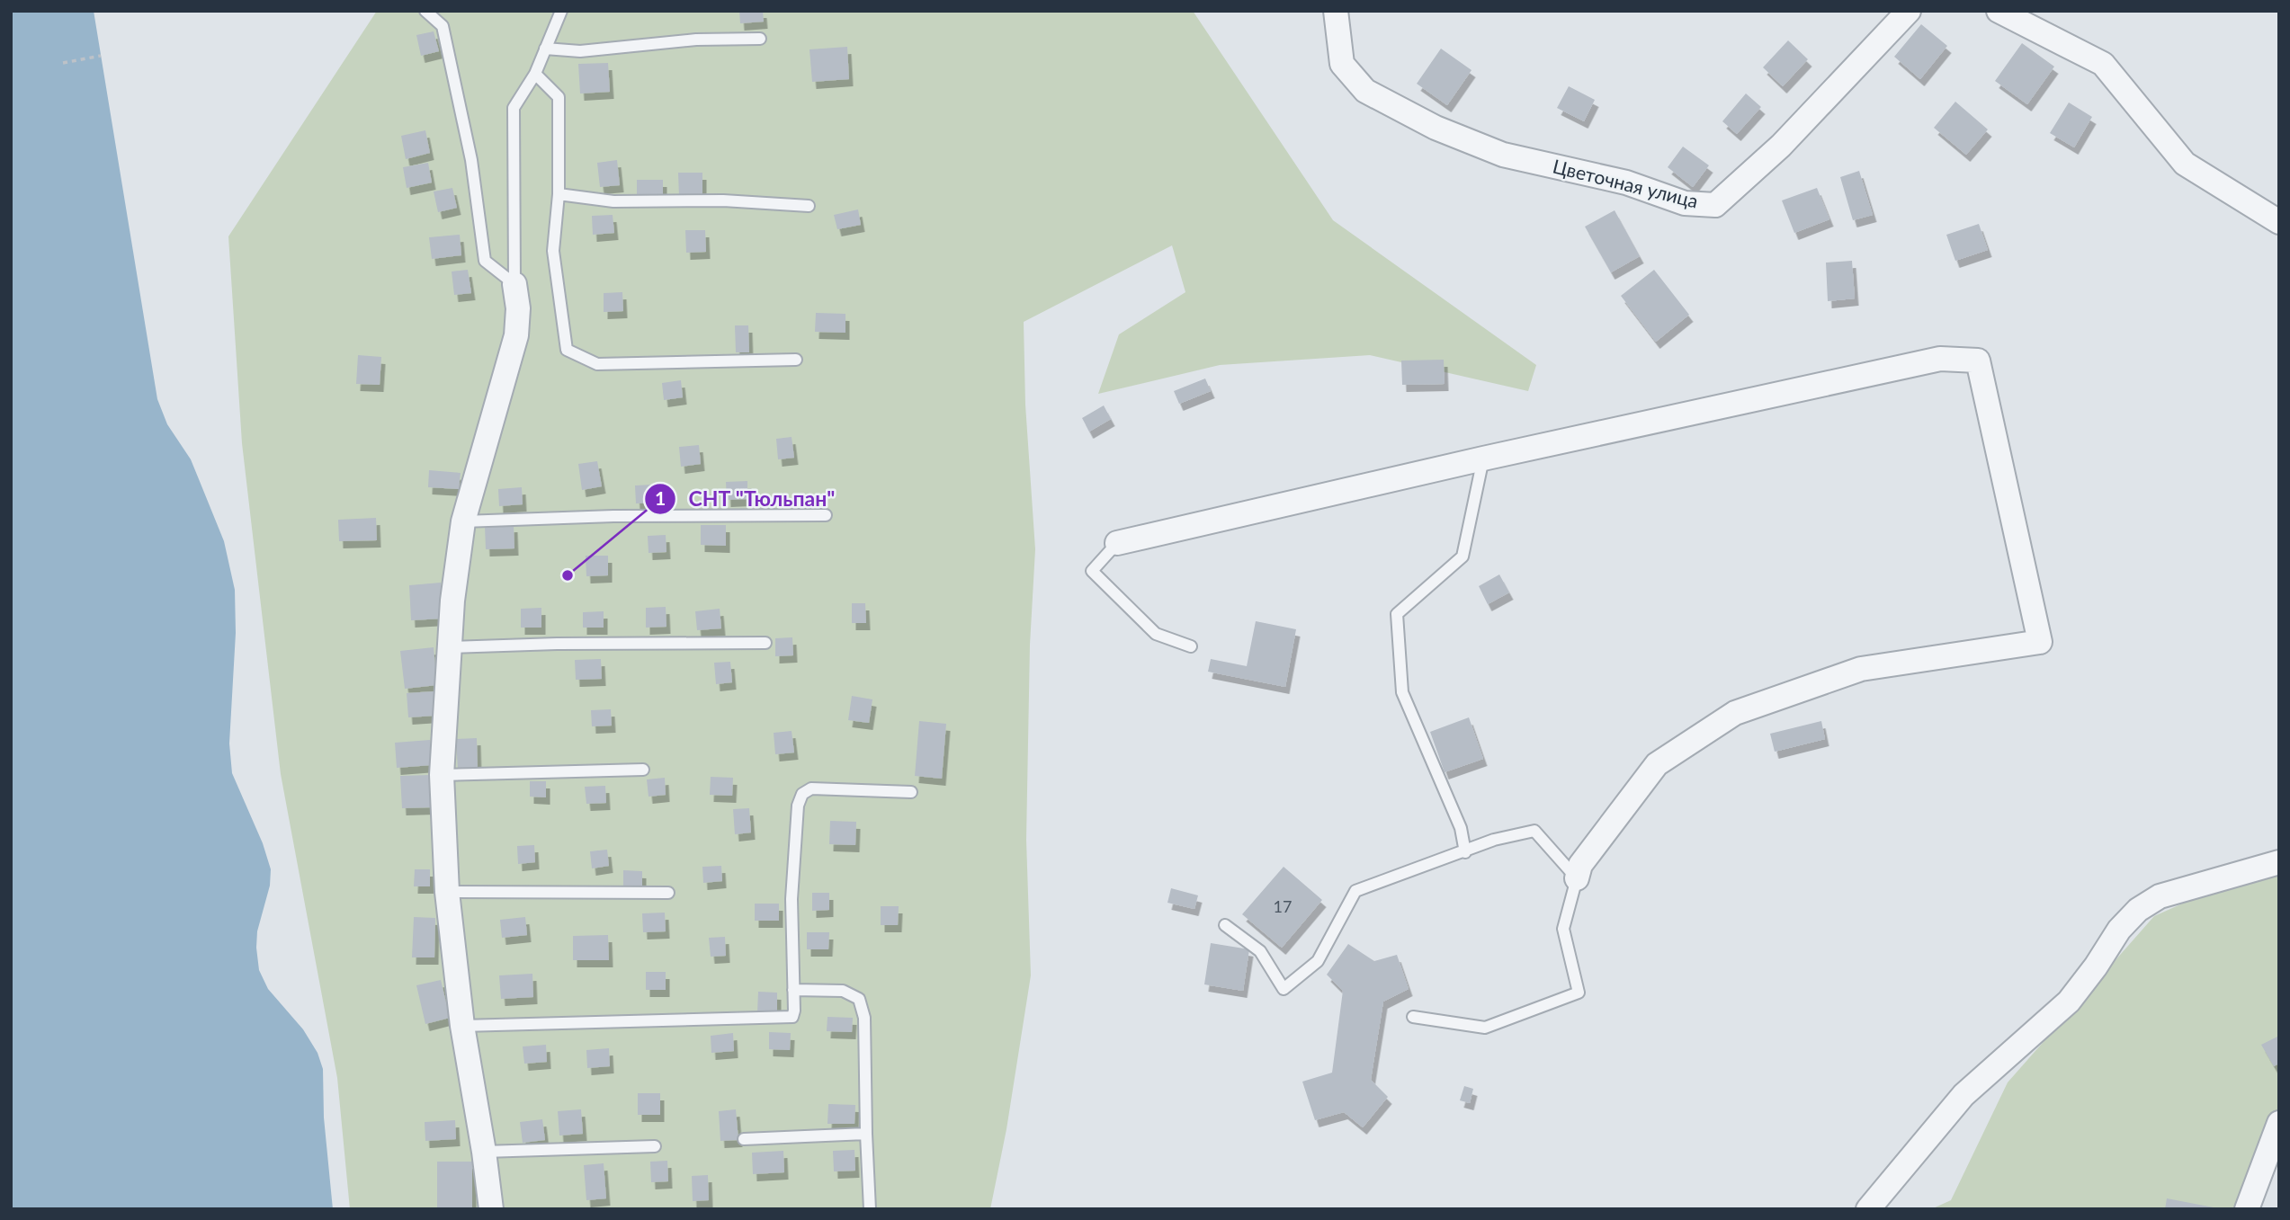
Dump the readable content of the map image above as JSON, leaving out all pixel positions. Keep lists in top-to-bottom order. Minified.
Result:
{"streets":{"street":["Цветочная улица"]},"places":["СНТ \"Тюльпан\""],"house_numbers":["17"]}
